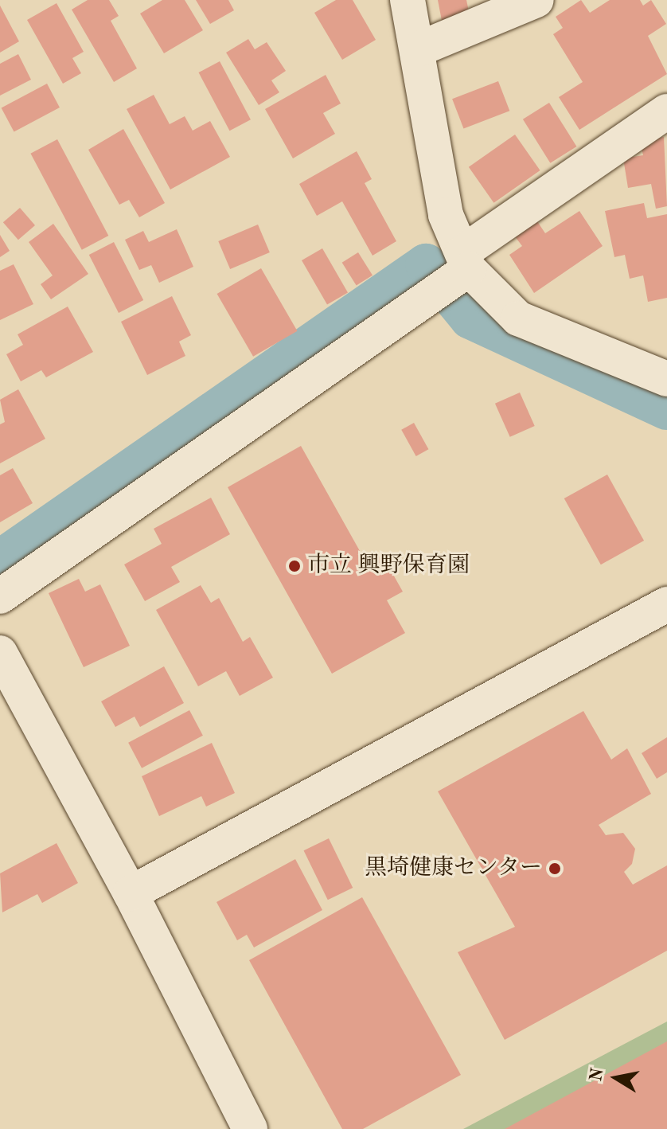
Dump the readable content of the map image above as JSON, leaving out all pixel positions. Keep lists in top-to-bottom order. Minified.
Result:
{"places":["市立 興野保育園","黒埼健康センター"],"north":"left"}
